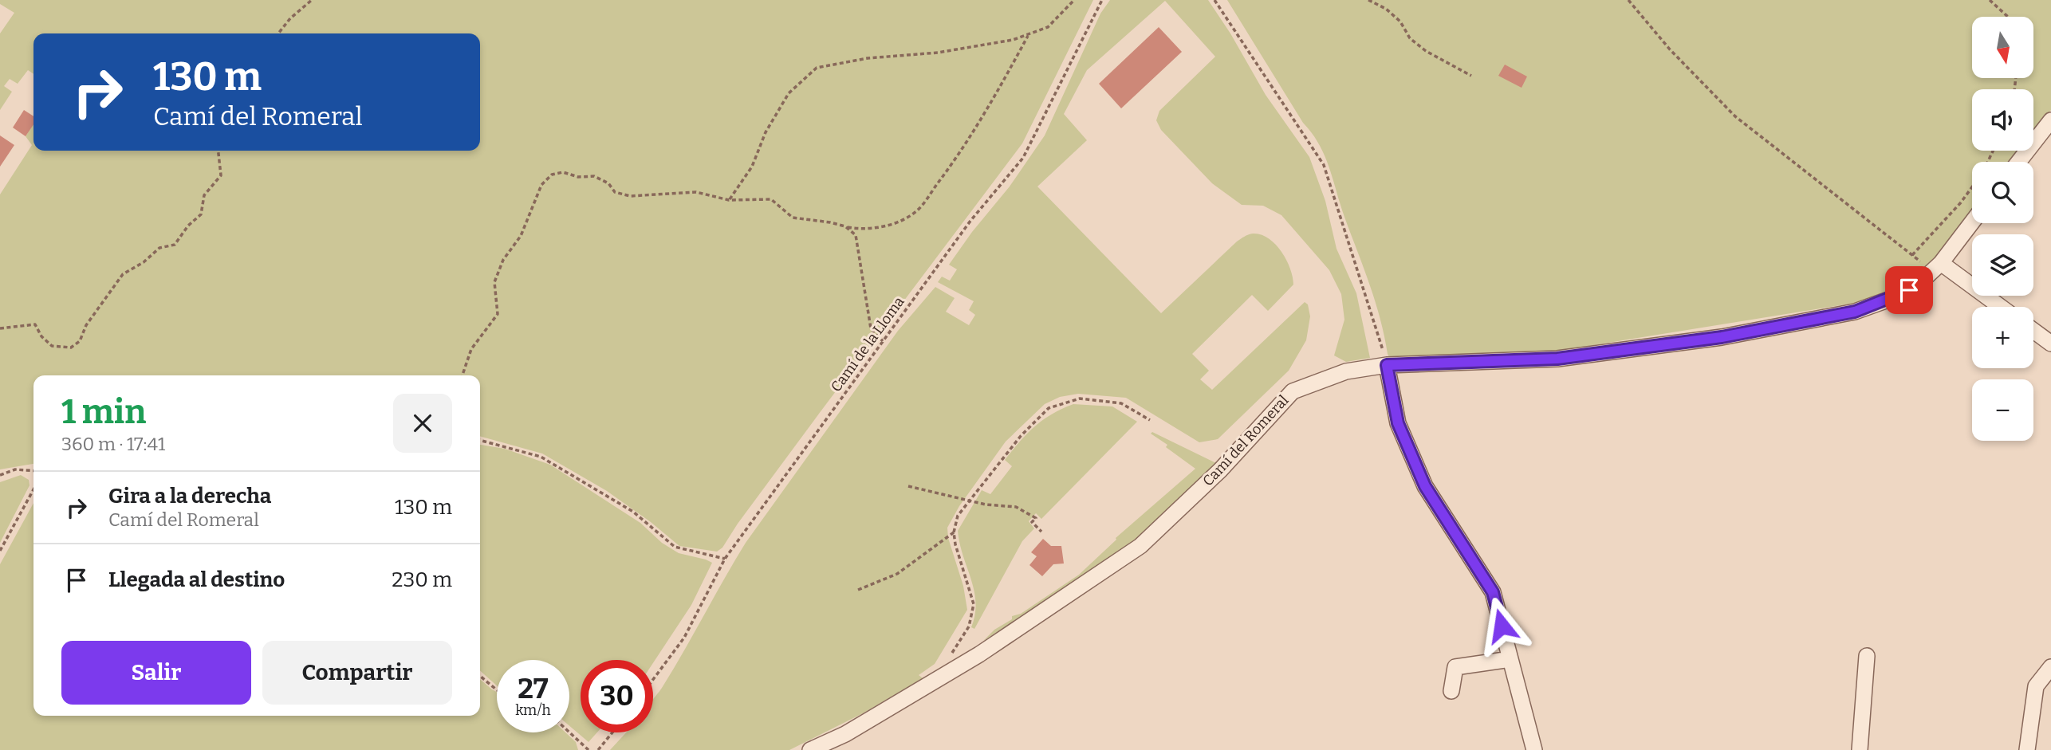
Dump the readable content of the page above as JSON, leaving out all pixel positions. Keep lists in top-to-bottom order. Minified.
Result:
{"streets":{"street":["Camí del Romeral"],"path":["Camí de la Lloma"]},"north":"bottom","page":{"map_buttons":["+","−"],"turn":["130 m","Camí del Romeral"],"heading":["1 min","360 m · 17:41"],"list":[{"name":"Gira a la derecha","note":"Camí del Romeral","value":"130 m"},{"name":"Llegada al destino","value":"230 m"}],"buttons":["Salir","Compartir"],"speed":"27 km/h","limit":"30"}}
